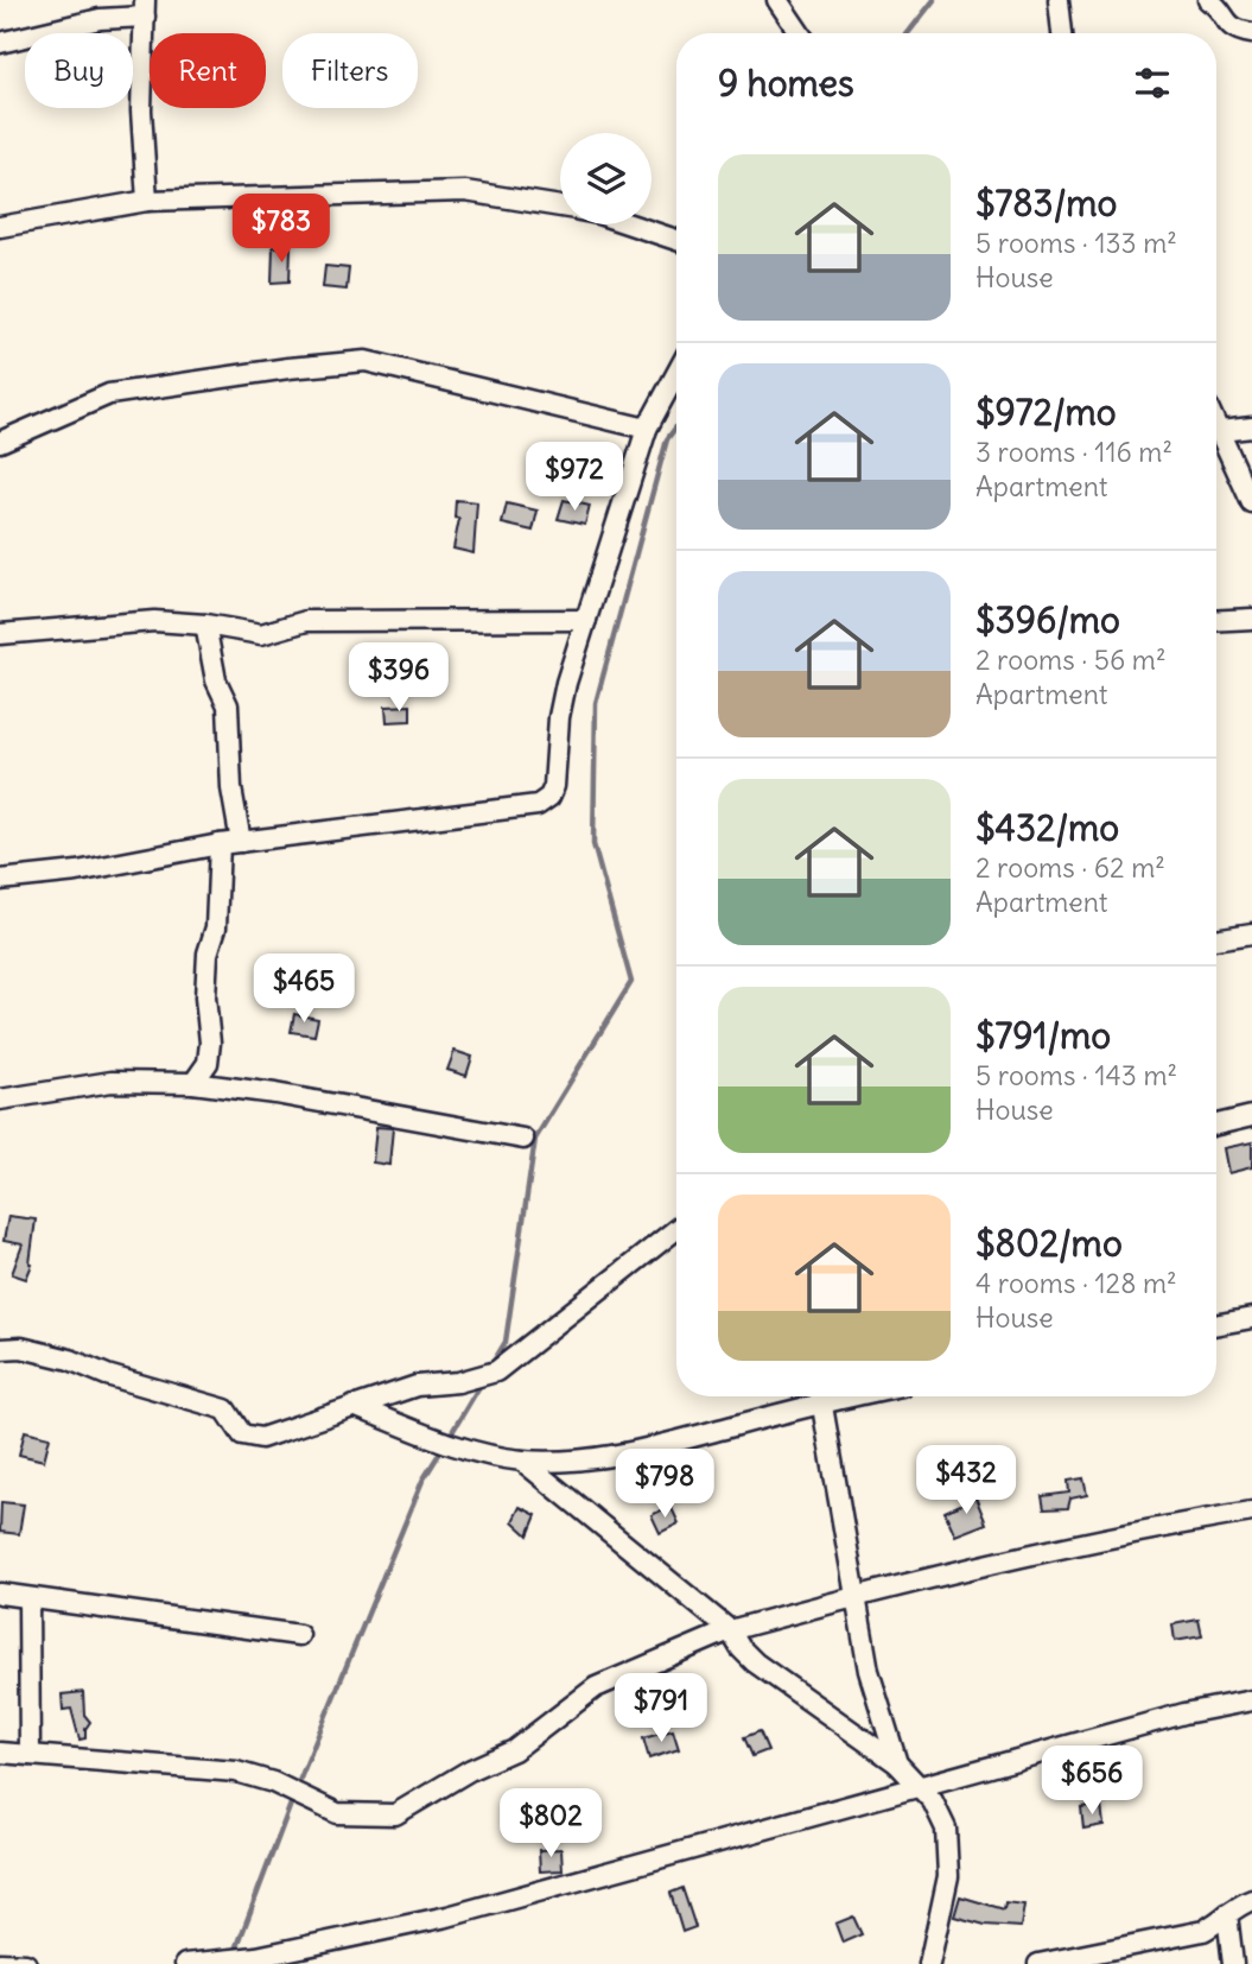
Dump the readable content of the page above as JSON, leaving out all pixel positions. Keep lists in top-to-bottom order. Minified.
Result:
{"page":{"chip":["Buy","Rent","Filters"],"heading":"9 homes","list":[{"name":"$783/mo","note":"5 rooms · 133 m² · House"},{"name":"$972/mo","note":"3 rooms · 116 m² · Apartment"},{"name":"$396/mo","note":"2 rooms · 56 m² · Apartment"},{"name":"$432/mo","note":"2 rooms · 62 m² · Apartment"},{"name":"$791/mo","note":"5 rooms · 143 m² · House"},{"name":"$802/mo","note":"4 rooms · 128 m² · House"}],"price":["$783","$972","$396","$465","$432","$798","$791","$656","$802"]}}
